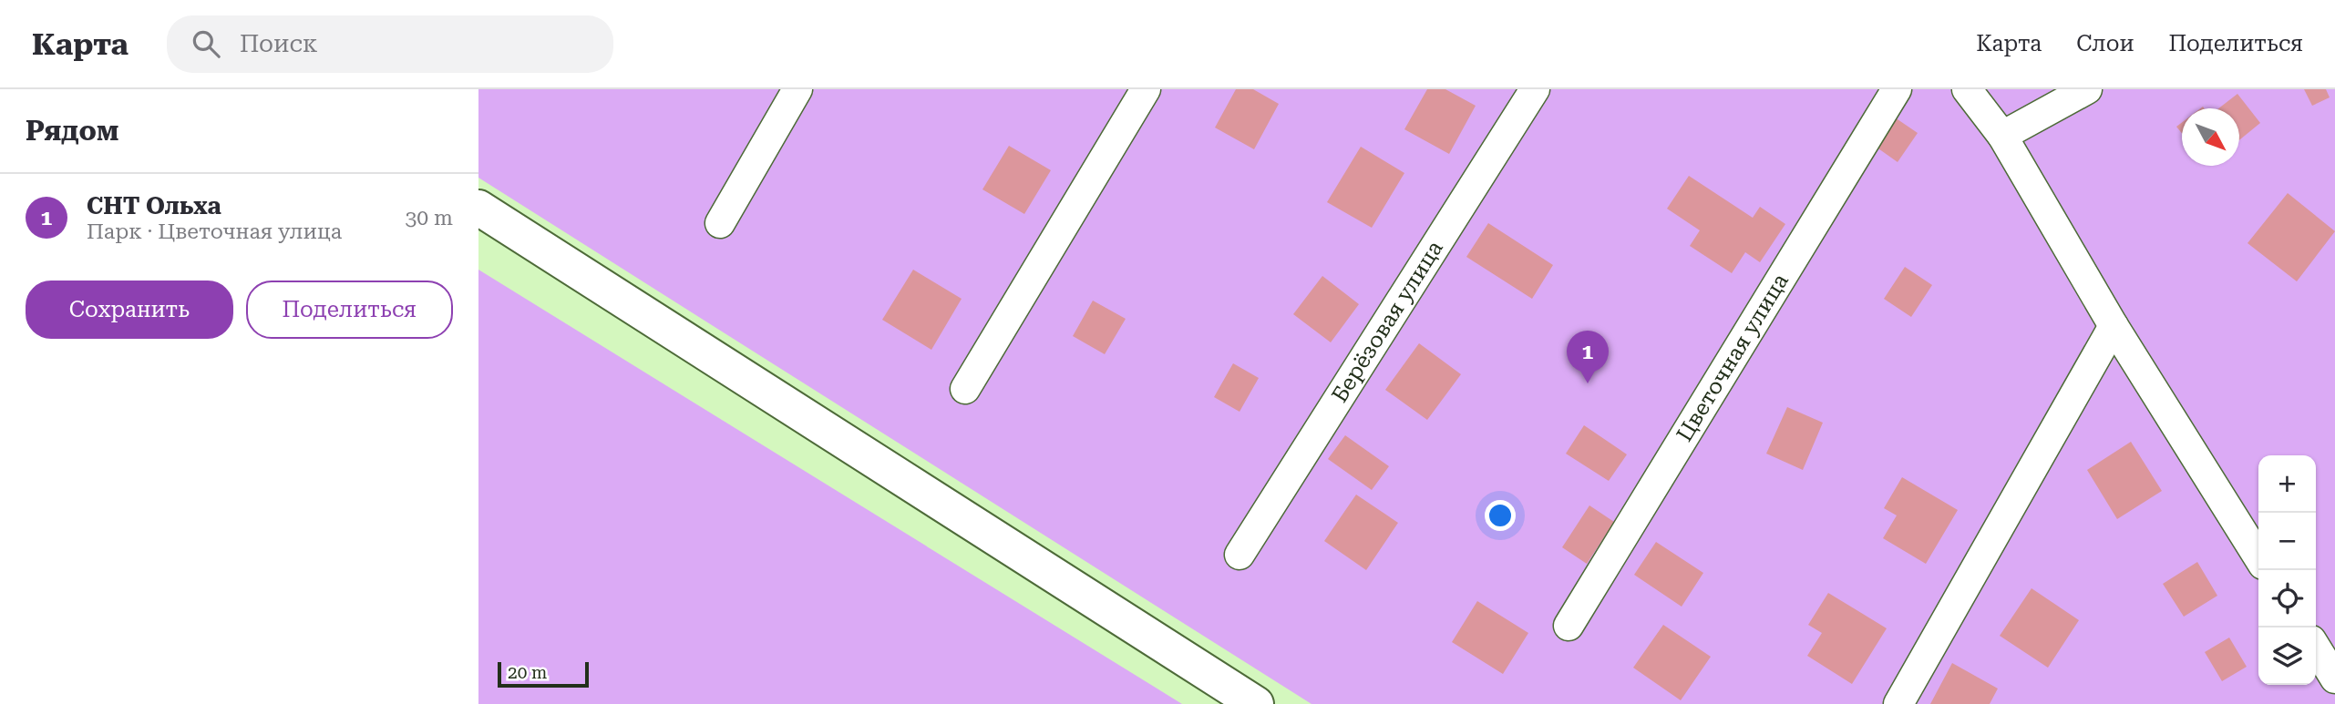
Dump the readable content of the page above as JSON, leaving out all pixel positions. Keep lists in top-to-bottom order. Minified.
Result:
{"streets":{"street":["Берёзовая улица","Цветочная улица"]},"scale_bar":"20 m","north":"bottom right","page":{"header":"Карта","search":"Поиск","nav":["Карта","Слои","Поделиться"],"heading":"Рядом","list":[{"mark":"1","name":"СНТ Ольха","note":"Парк · Цветочная улица","value":"30 m"}],"buttons":["Сохранить","Поделиться"],"pins":"1","map_buttons":["+","−"],"scale":"20 m"}}
